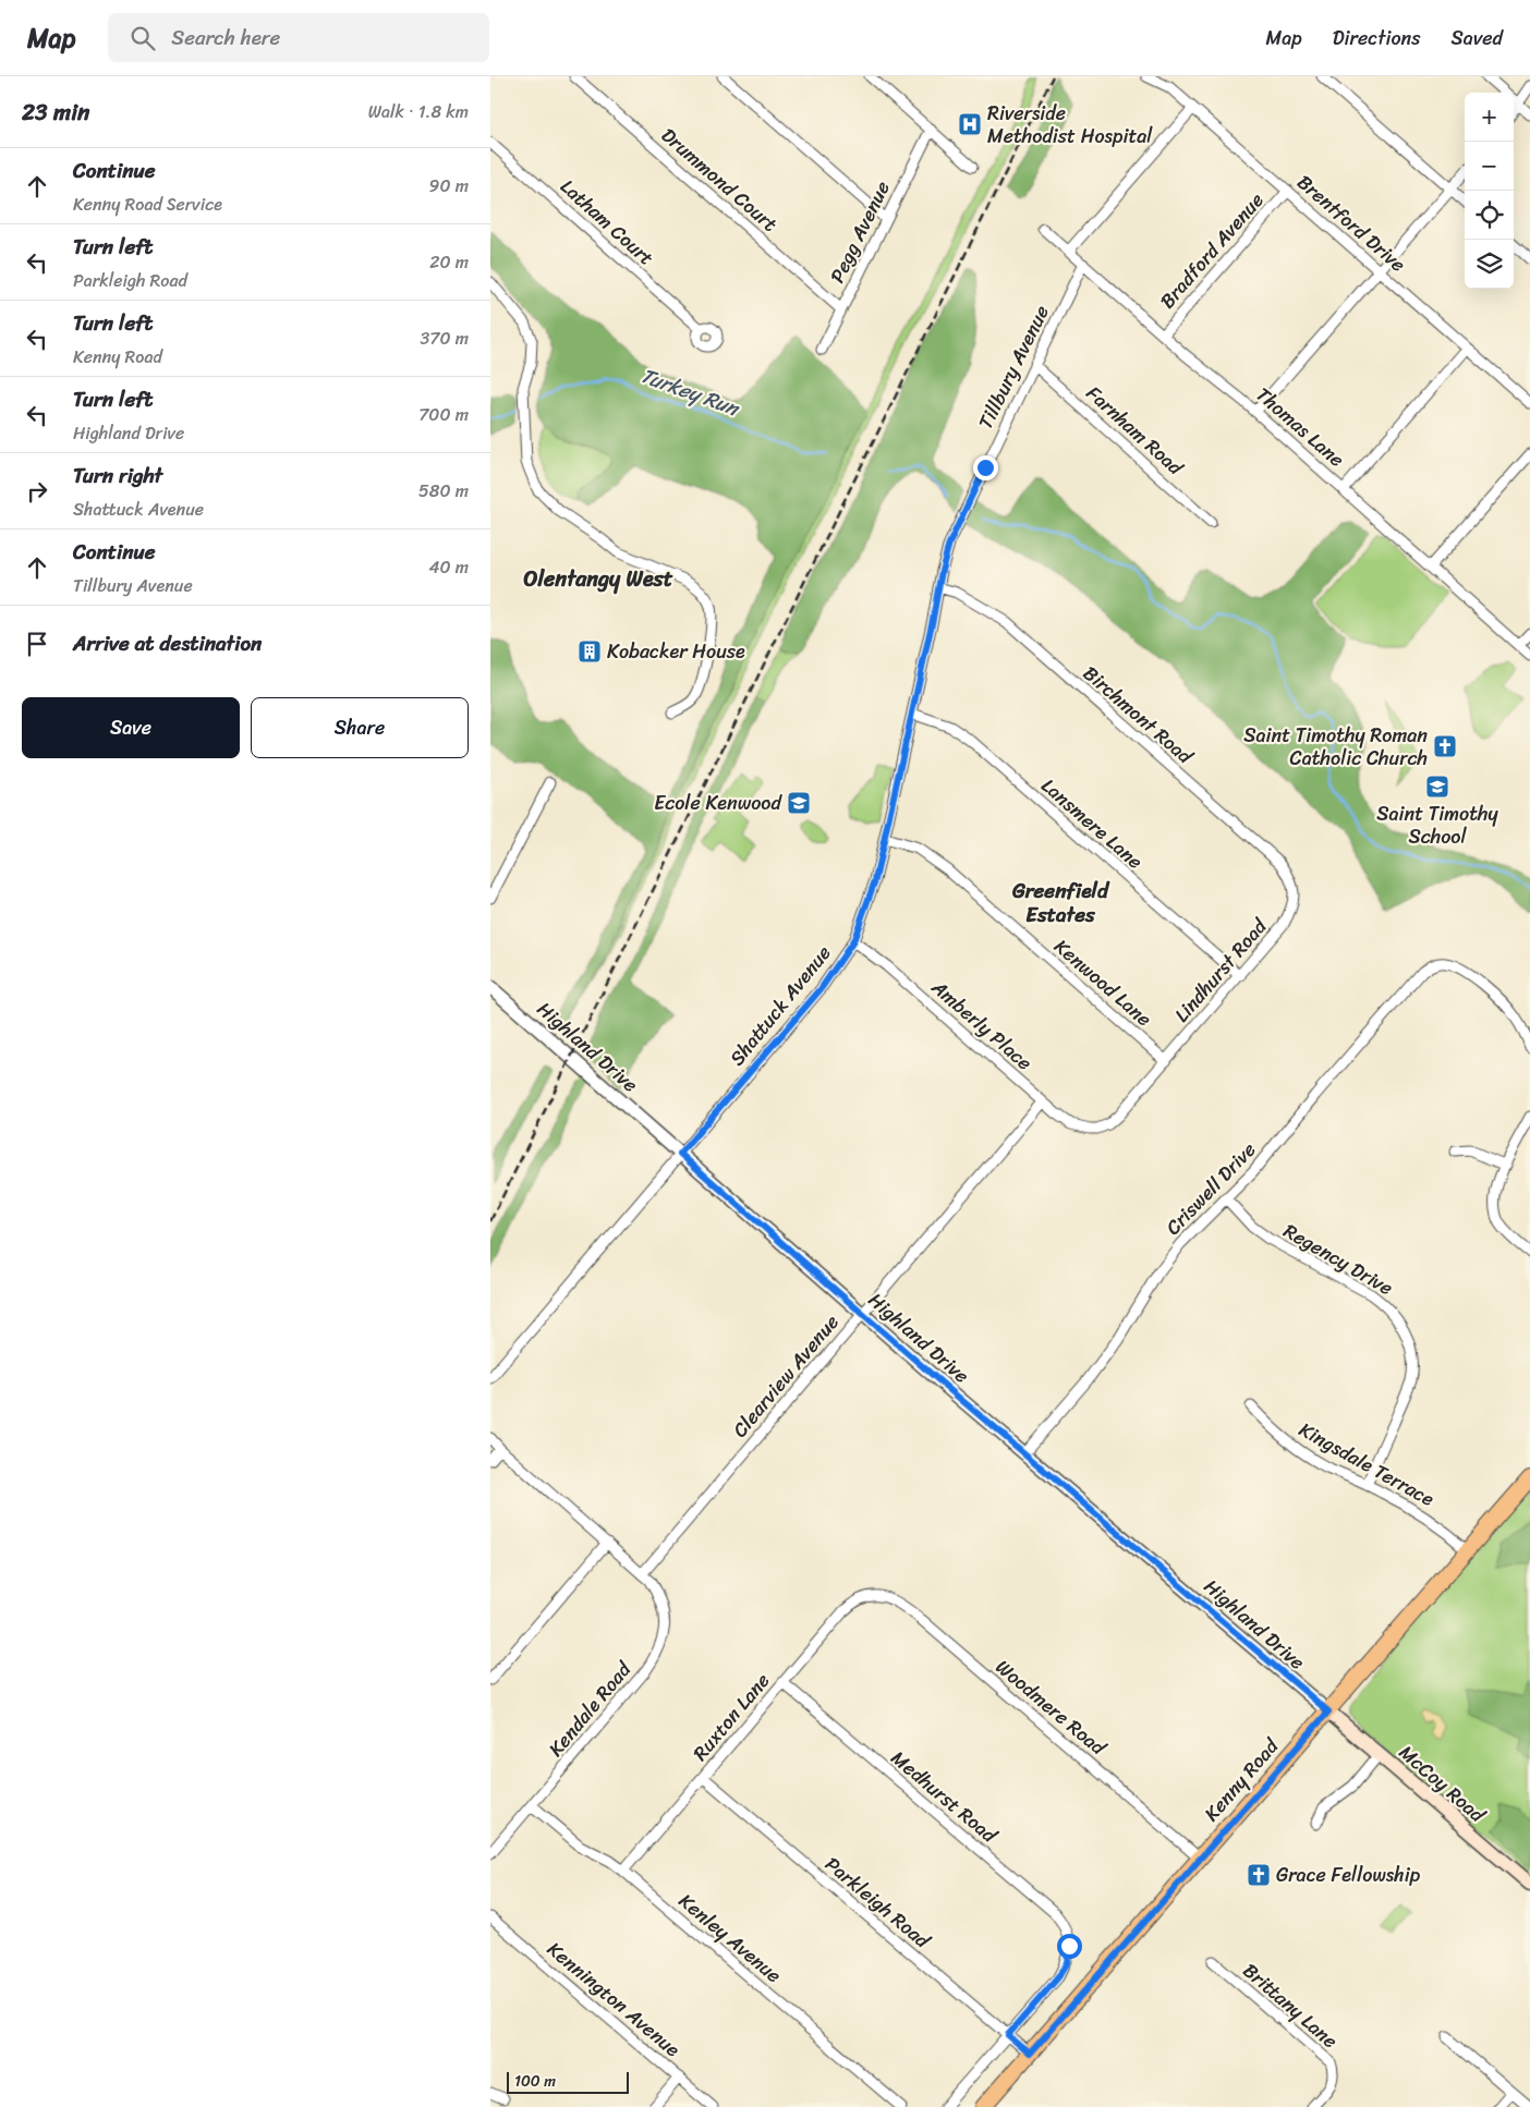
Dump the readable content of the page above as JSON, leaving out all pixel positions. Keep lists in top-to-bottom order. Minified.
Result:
{"streets":{"main road":["Kenny Road","McCoy Road"],"street":["Drummond Court","Latham Court","Brentford Drive","Pegg Avenue","Bradford Avenue","Tillbury Avenue","Thomas Lane","Farnham Road","Birchmont Road","Lansmere Lane","Lindhurst Road","Kenwood Lane","Shattuck Avenue","Amberly Place","Highland Drive","Criswell Drive","Regency Drive","Clearview Avenue","Kingsdale Terrace","Woodmere Road","Kendale Road","Ruxton Lane","Medhurst Road","Parkleigh Road","Kenley Avenue","Kennington Avenue","Brittany Lane"]},"crossings":[["Drummond Court","Pegg Avenue"],["Brentford Drive","Bradford Avenue"],["Bradford Avenue","Thomas Lane"],["Tillbury Avenue","Thomas Lane"],["Tillbury Avenue","Farnham Road"],["Tillbury Avenue","Shattuck Avenue"],["Birchmont Road","Lindhurst Road"],["Birchmont Road","Shattuck Avenue"],["Lansmere Lane","Lindhurst Road"],["Lansmere Lane","Shattuck Avenue"],["Lindhurst Road","Kenwood Lane"],["Lindhurst Road","Amberly Place"],["Kenwood Lane","Shattuck Avenue"],["Shattuck Avenue","Amberly Place"],["Shattuck Avenue","Highland Drive"],["Amberly Place","Clearview Avenue"],["Highland Drive","Criswell Drive"],["Highland Drive","Clearview Avenue"],["Highland Drive","Kenny Road"],["Highland Drive","McCoy Road"],["Criswell Drive","Regency Drive"],["Regency Drive","Kingsdale Terrace"],["Clearview Avenue","Kendale Road"],["Kingsdale Terrace","Kenny Road"],["Woodmere Road","Ruxton Lane"],["Woodmere Road","Kenny Road"],["Kendale Road","Kenley Avenue"],["Ruxton Lane","Medhurst Road"],["Ruxton Lane","Parkleigh Road"],["Ruxton Lane","Kenley Avenue"],["Kenny Road","McCoy Road"],["Kenny Road","Parkleigh Road"],["Medhurst Road","Parkleigh Road"]],"districts":["Olentangy West","Greenfield Estates"],"water":["Turkey Run"],"places":{"hospital":["Riverside Methodist Hospital"],"building":["Kobacker House"],"church":["Saint Timothy Roman Catholic Church","Grace Fellowship"],"school or university":["Saint Timothy School","Ecole Kenwood"]},"scale_bar":"100 m","page":{"header":"Map","search":"Search here","nav":["Map","Directions","Saved"],"heading":["23 min","Walk · 1.8 km"],"map_buttons":["+","−"],"list":[["Continue","Kenny Road Service","90 m"],["Turn left","Parkleigh Road","20 m"],["Turn left","Kenny Road","370 m"],["Turn left","Highland Drive","700 m"],["Turn right","Shattuck Avenue","580 m"],["Continue","Tillbury Avenue","40 m"],"Arrive at destination"],"buttons":["Save","Share"],"scale":"100 m"}}
